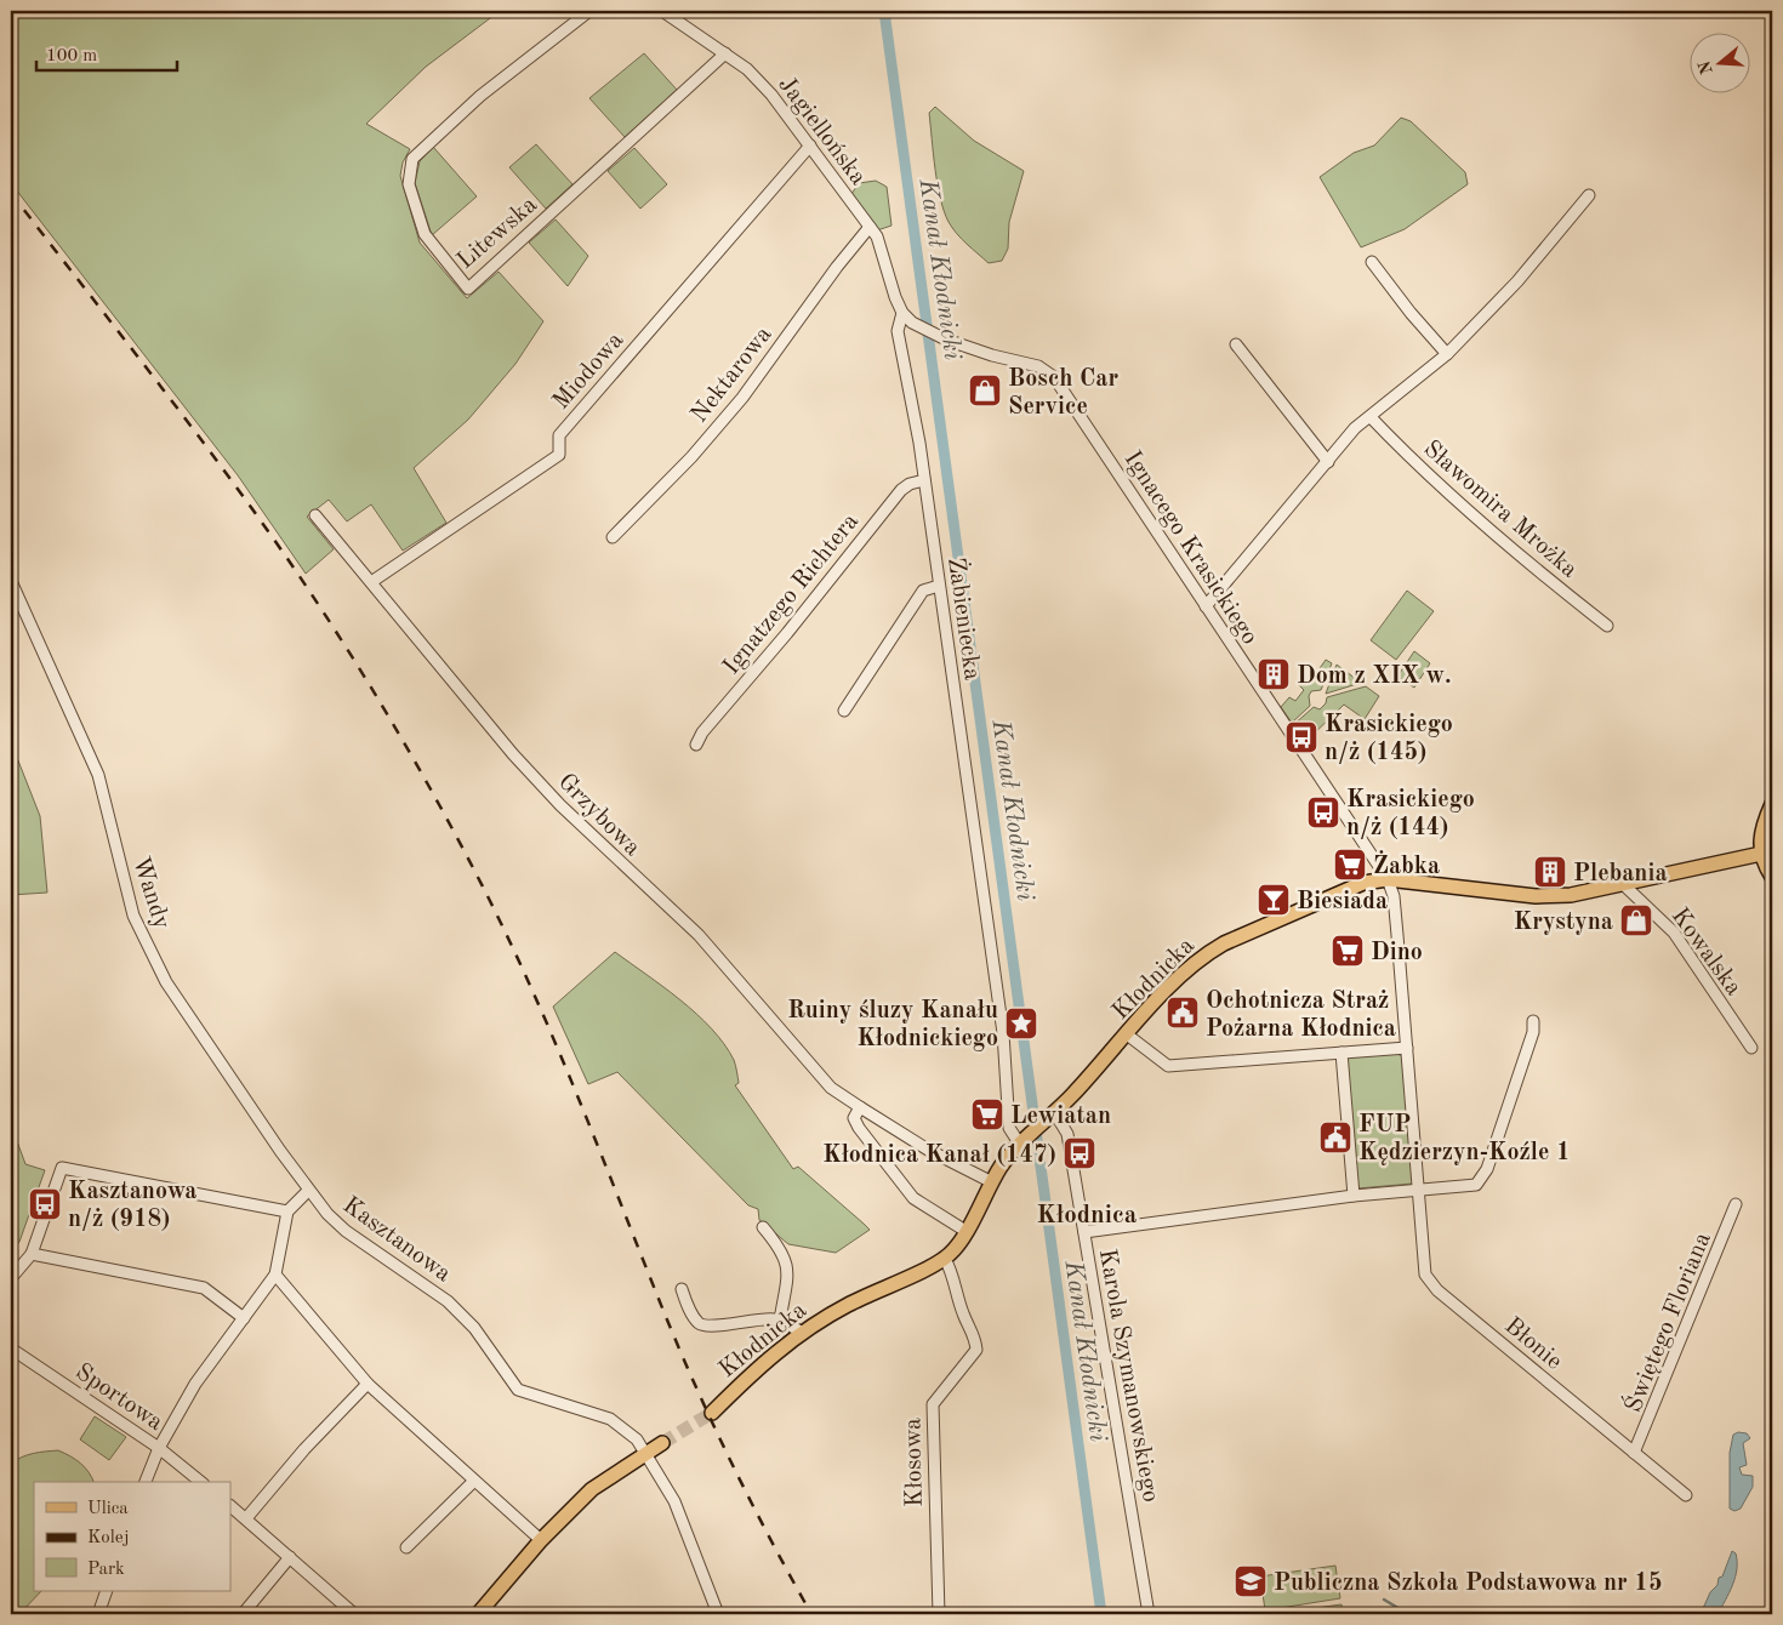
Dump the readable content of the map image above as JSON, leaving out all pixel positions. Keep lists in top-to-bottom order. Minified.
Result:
{"streets":{"main road":["Kłodnicka"],"street":["Jagiellońska","Litewska","Miodowa","Nektarowa","Sławomira Mrożka","Ignacego Krasickiego","Ignatzego Richtera","Żabieniecka","Grzybowa","Wandy","Kowalska","Kasztanowa","Świętego Floriana","Błonie","Karola Szymanowskiego","Sportowa","Kłosowa"]},"crossings":[["Jagiellońska","Litewska"],["Jagiellońska","Miodowa"],["Jagiellońska","Nektarowa"],["Jagiellońska","Ignacego Krasickiego"],["Jagiellońska","Żabieniecka"],["Miodowa","Grzybowa"],["Ignacego Krasickiego","Żabieniecka"],["Ignacego Krasickiego","Kłodnicka"],["Ignacego Krasickiego","Błonie"],["Ignatzego Richtera","Żabieniecka"],["Żabieniecka","Kłodnicka"],["Grzybowa","Kłodnicka"],["Wandy","Kasztanowa"],["Kowalska","Kłodnicka"],["Kłodnicka","Karola Szymanowskiego"],["Kłodnicka","Kłosowa"],["Świętego Floriana","Błonie"]],"districts":["Kłodnica"],"water":["Kanał Kłodnicki"],"places":{"shop":["Bosch Car Service","Krystyna"],"building":["Dom z XIX w.","Plebania"],"bus stop":["Krasickiego n/ż (145)","Krasickiego n/ż (144)","Kłodnica Kanał (147)","Kasztanowa n/ż (918)"],"supermarket":["Żabka","Dino","Lewiatan"],"bar":["Biesiada"],"public building":["Ochotnicza Straż Pożarna Kłodnica","FUP Kędzierzyn-Koźle 1"],"place":["Ruiny śluzy Kanału Kłodnickiego"],"school or university":["Publiczna Szkoła Podstawowa nr 15"]},"legend":["Ulica","Kolej","Park"],"scale_bar":"100 m","north":"left"}
